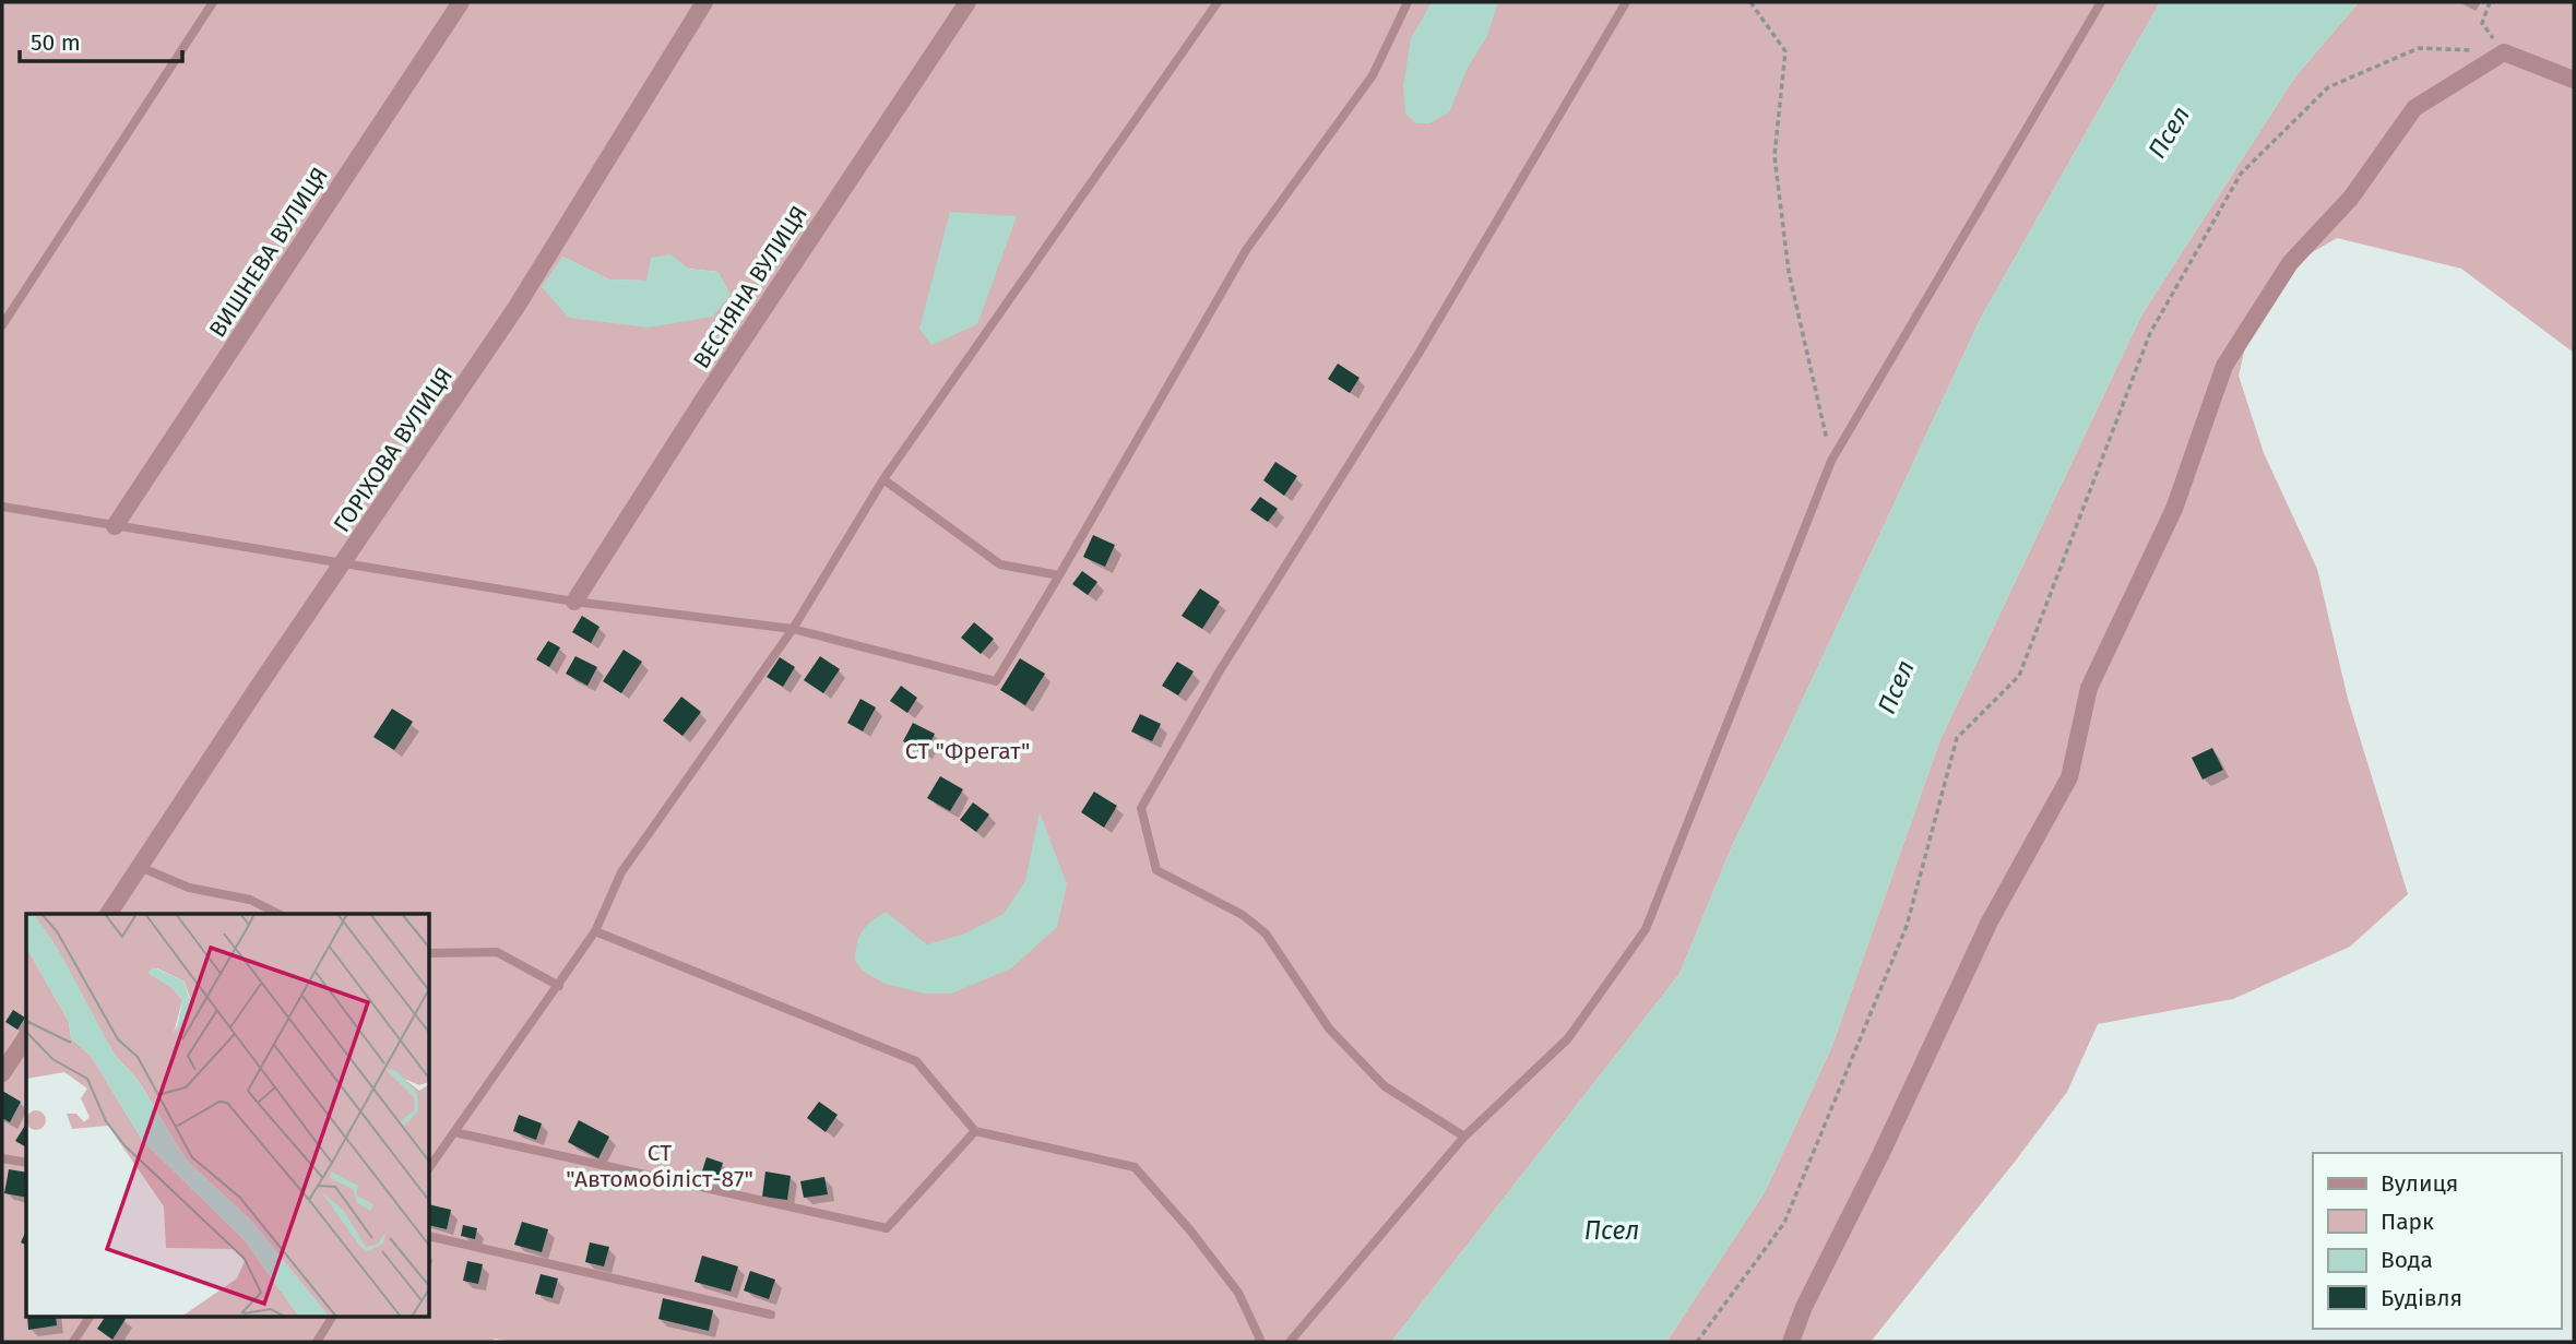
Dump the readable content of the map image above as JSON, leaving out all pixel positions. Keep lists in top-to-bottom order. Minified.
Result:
{"streets":{"street":["ВИШНЕВА ВУЛИЦЯ","ВЕСНЯНА ВУЛИЦЯ","ГОРІХОВА ВУЛИЦЯ"]},"water":["Псел"],"parks":["СТ \"Фрегат\"","СТ \"Автомобiлiст-87\""],"legend":["Вулиця","Парк","Вода","Будівля"],"scale_bar":"50 m"}
